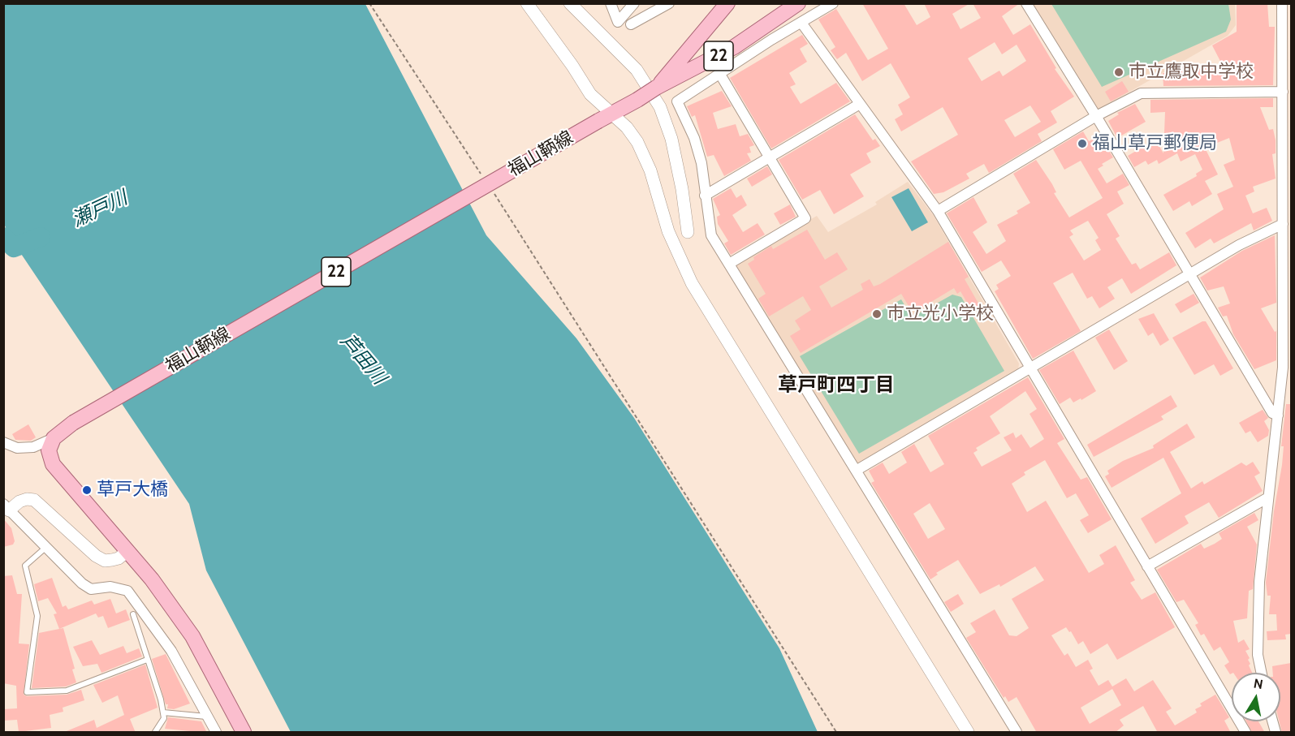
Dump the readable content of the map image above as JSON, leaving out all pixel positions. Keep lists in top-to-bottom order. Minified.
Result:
{"streets":{"main road":["22","福山鞆線"]},"districts":["草戸町四丁目"],"water":["瀬戸川","芦田川"],"places":["市立鷹取中学校","福山草戸郵便局","市立光小学校","草戸大橋"],"north":"top"}
